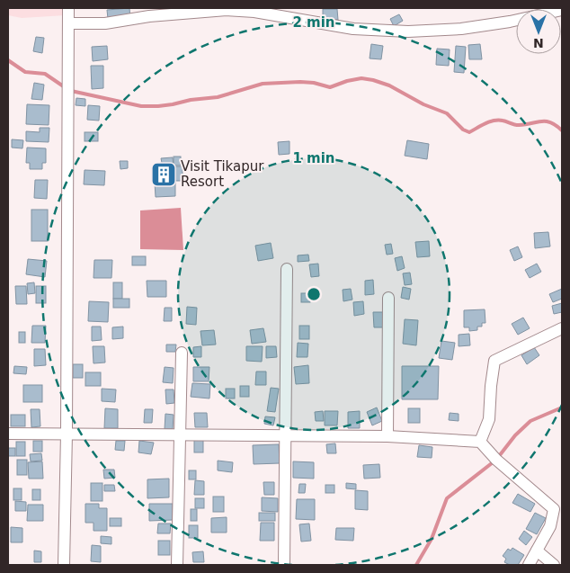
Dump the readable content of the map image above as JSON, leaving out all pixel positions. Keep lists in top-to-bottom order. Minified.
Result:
{"places":{"building":["Visit Tikapur Resort"]},"north":"bottom","rings":["2 min","1 min"]}
